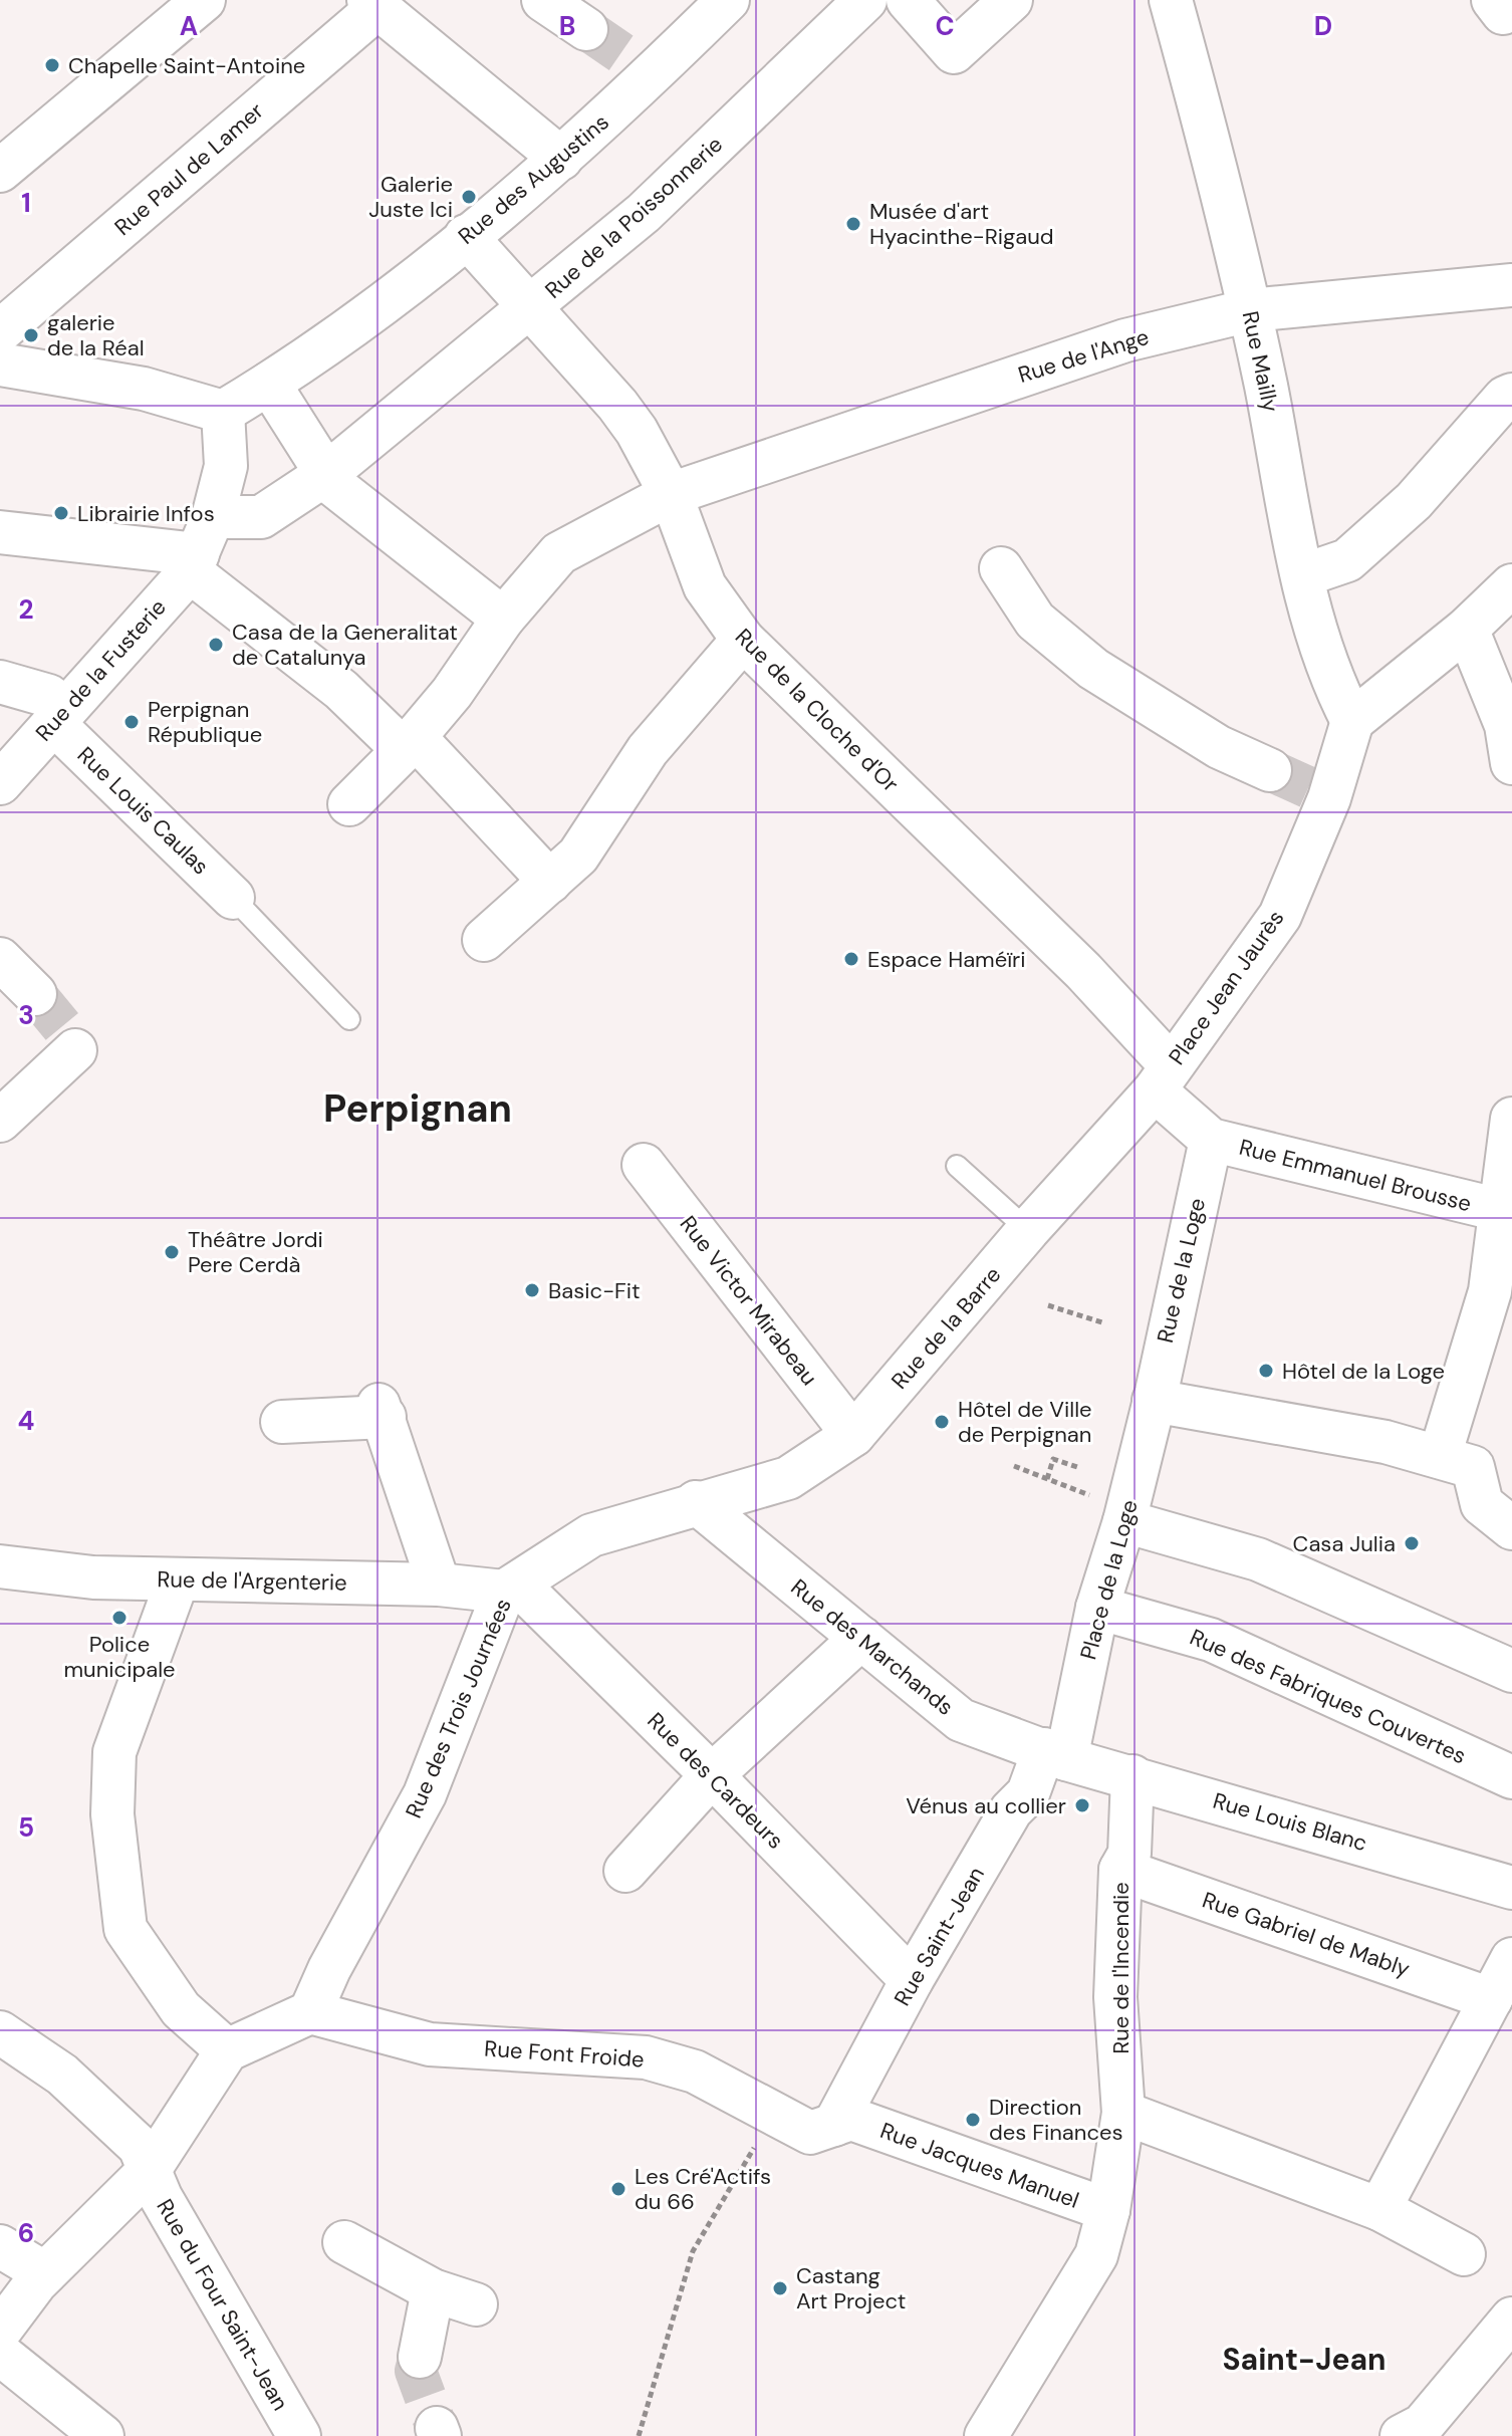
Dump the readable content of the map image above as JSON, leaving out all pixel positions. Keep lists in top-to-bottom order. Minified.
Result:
{"streets":{"street":["Rue Paul de Lamer","Rue des Augustins","Rue de la Poissonnerie","Rue de l'Ange","Rue Mailly","Rue de la Fusterie","Rue de la Cloche d'Or","Rue Louis Caulas","Place Jean Jaurès","Rue Emmanuel Brousse","Rue de la Loge","Rue Victor Mirabeau","Rue de la Barre","Place de la Loge","Rue de l'Argenterie","Rue des Marchands","Rue des Fabriques Couvertes","Rue des Trois Journées","Rue des Cardeurs","Rue Louis Blanc","Rue Gabriel de Mably","Rue Saint-Jean","Rue de l'Incendie","Rue Font Froide","Rue Jacques Manuel","Rue du Four Saint-Jean"]},"crossings":[["Rue des Augustins","Rue de la Cloche d'Or"],["Rue de la Poissonnerie","Rue de la Fusterie"],["Rue de la Poissonnerie","Rue de la Cloche d'Or"],["Rue de l'Ange","Rue Mailly"],["Rue de l'Ange","Rue de la Cloche d'Or"],["Rue Mailly","Place Jean Jaurès"],["Rue de la Fusterie","Rue Louis Caulas"],["Rue de la Cloche d'Or","Place Jean Jaurès"],["Rue de la Cloche d'Or","Rue de la Barre"],["Place Jean Jaurès","Rue de la Barre"],["Rue Emmanuel Brousse","Rue de la Loge"],["Rue de la Loge","Place de la Loge"],["Rue Victor Mirabeau","Rue de la Barre"],["Rue de la Barre","Rue des Marchands"],["Rue de la Barre","Rue des Trois Journées"],["Place de la Loge","Rue des Marchands"],["Place de la Loge","Rue des Fabriques Couvertes"],["Place de la Loge","Rue Louis Blanc"],["Place de la Loge","Rue Saint-Jean"],["Rue de l'Argenterie","Rue des Trois Journées"],["Rue de l'Argenterie","Rue des Cardeurs"],["Rue des Marchands","Rue des Trois Journées"],["Rue des Marchands","Rue Louis Blanc"],["Rue des Marchands","Rue Saint-Jean"],["Rue des Trois Journées","Rue des Cardeurs"],["Rue des Trois Journées","Rue Font Froide"],["Rue des Cardeurs","Rue Saint-Jean"],["Rue Louis Blanc","Rue Saint-Jean"],["Rue Louis Blanc","Rue de l'Incendie"],["Rue Gabriel de Mably","Rue de l'Incendie"],["Rue Saint-Jean","Rue Font Froide"],["Rue Saint-Jean","Rue Jacques Manuel"],["Rue de l'Incendie","Rue Jacques Manuel"],["Rue Font Froide","Rue Jacques Manuel"]],"districts":["Perpignan","Saint-Jean"],"places":["Chapelle Saint-Antoine","Galerie Juste Ici","Musée d'art Hyacinthe-Rigaud","galerie de la Réal","Librairie Infos","Casa de la Generalitat de Catalunya","Perpignan République","Espace Haméïri","Théâtre Jordi Pere Cerdà","Basic-Fit","Hôtel de la Loge","Hôtel de Ville de Perpignan","Casa Julia","Police municipale","Vénus au collier","Direction des Finances","Les Cré'Actifs du 66","Castang Art Project"],"grid":{"columns":["A","B","C","D"],"rows":["1","2","3","4","5","6"]}}
